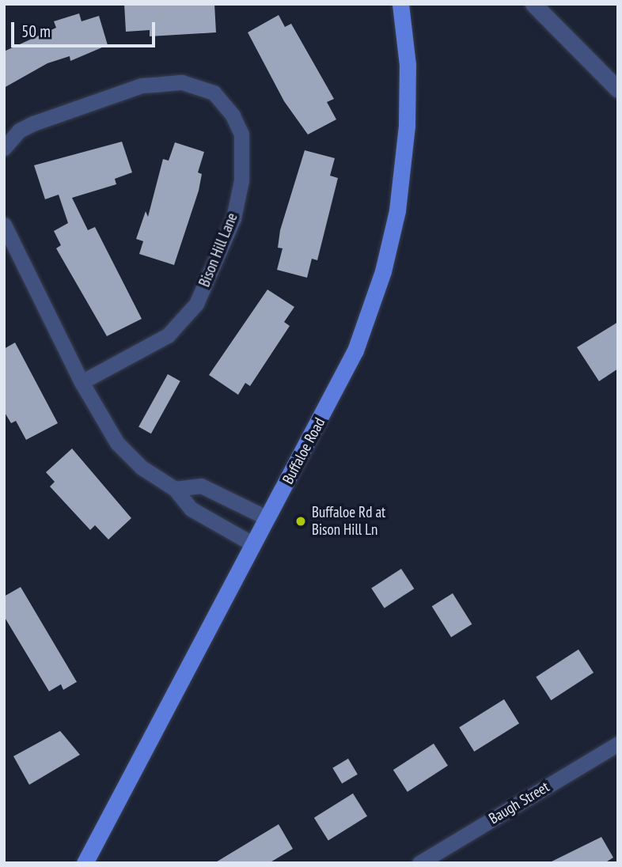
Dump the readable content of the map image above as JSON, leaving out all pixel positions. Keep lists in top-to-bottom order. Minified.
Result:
{"streets":{"main road":["Buffaloe Road"],"street":["Bison Hill Lane","Baugh Street"]},"places":["Buffaloe Rd at Bison Hill Ln"],"scale_bar":"50 m"}
